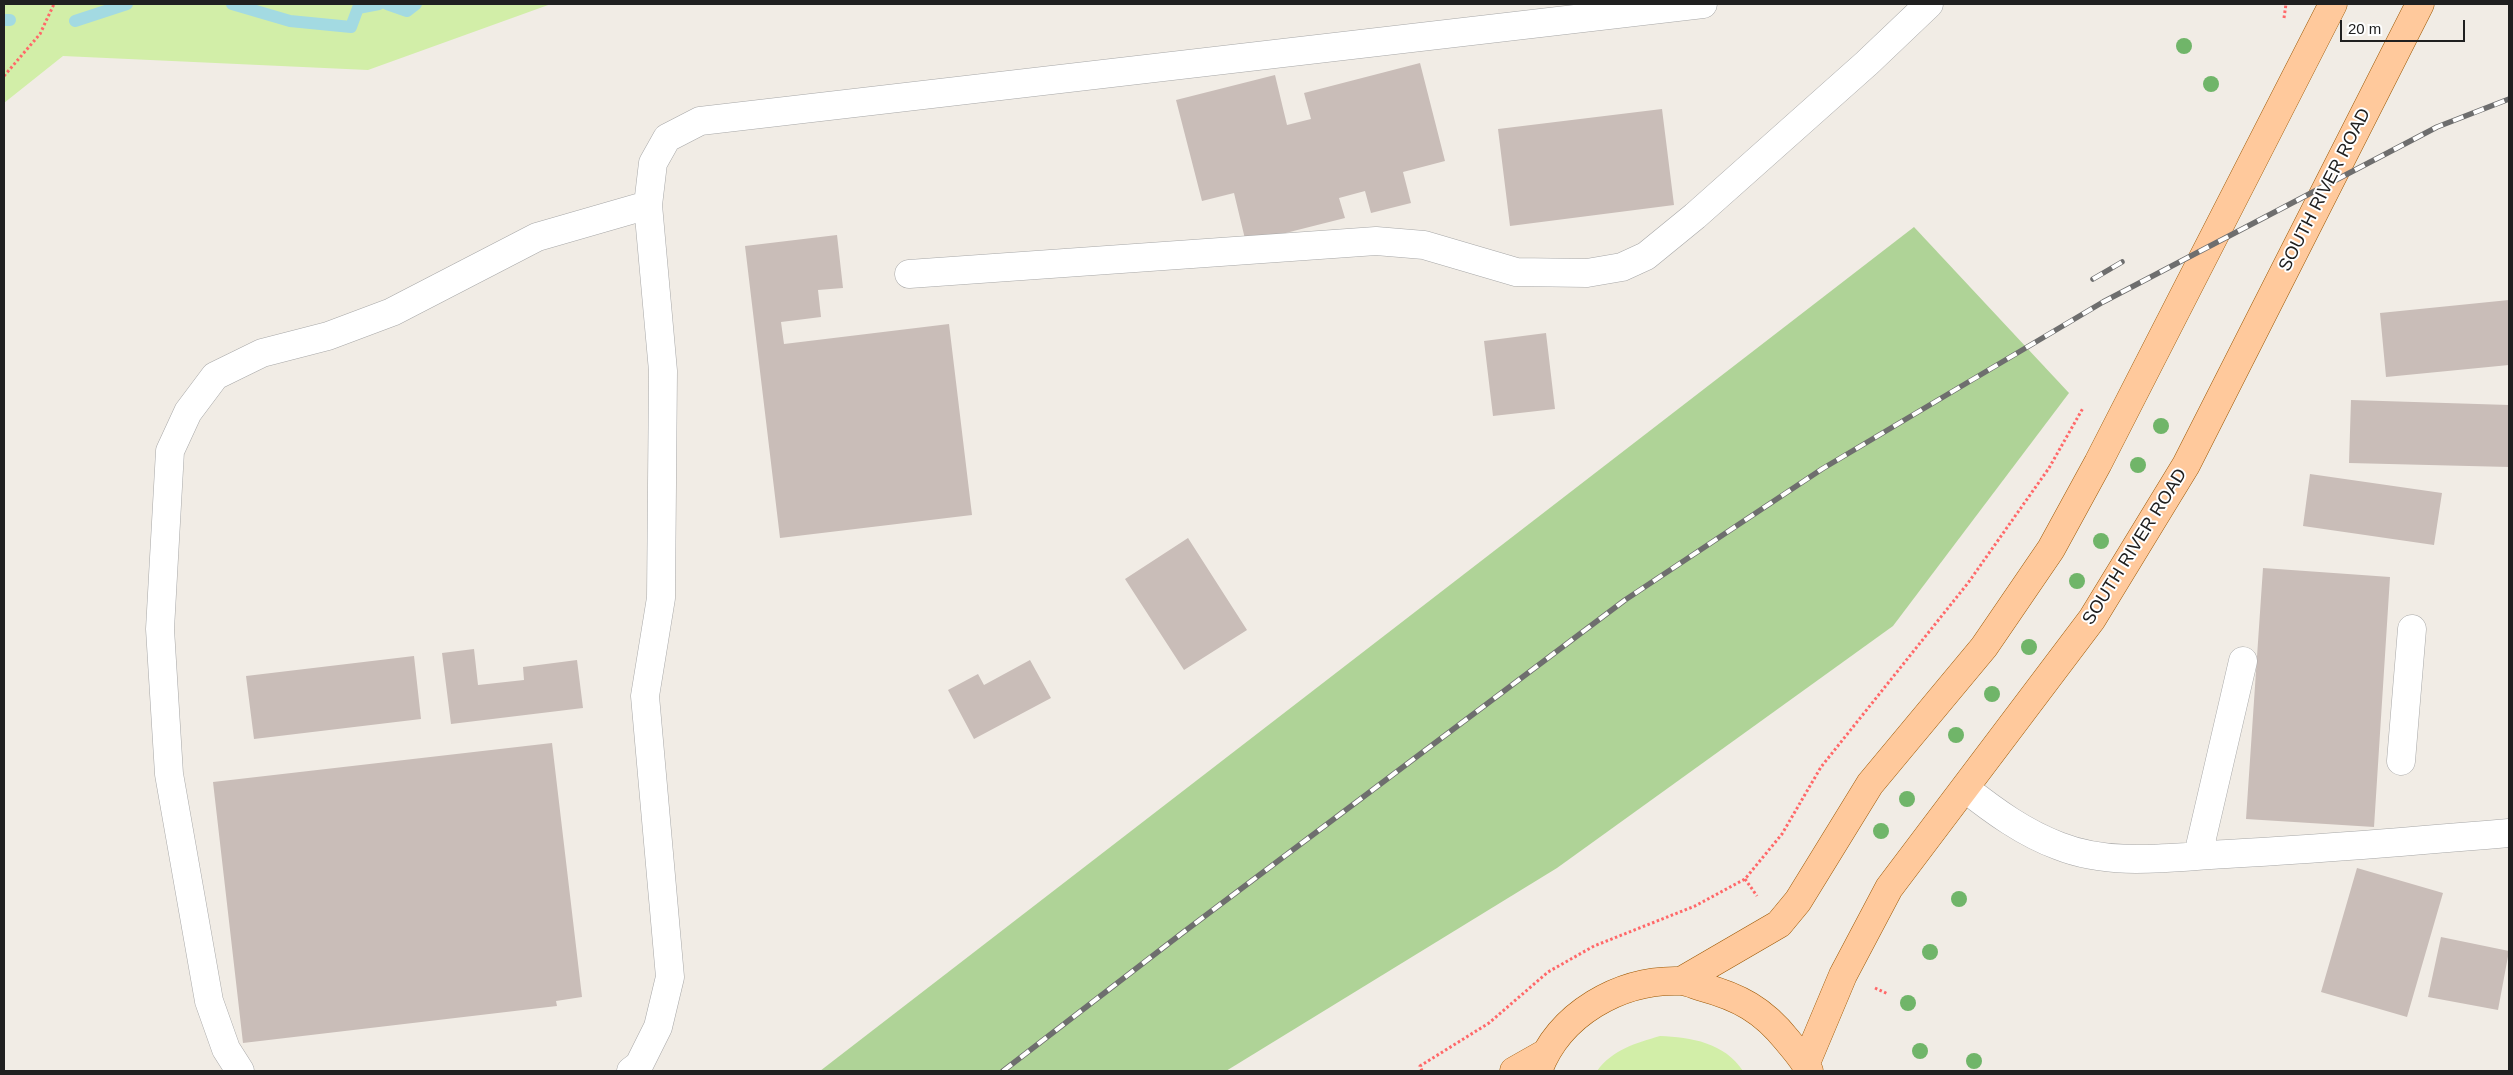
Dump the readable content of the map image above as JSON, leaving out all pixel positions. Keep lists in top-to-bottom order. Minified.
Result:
{"streets":{"main road":["SOUTH RIVER ROAD"]},"scale_bar":"20 m"}
